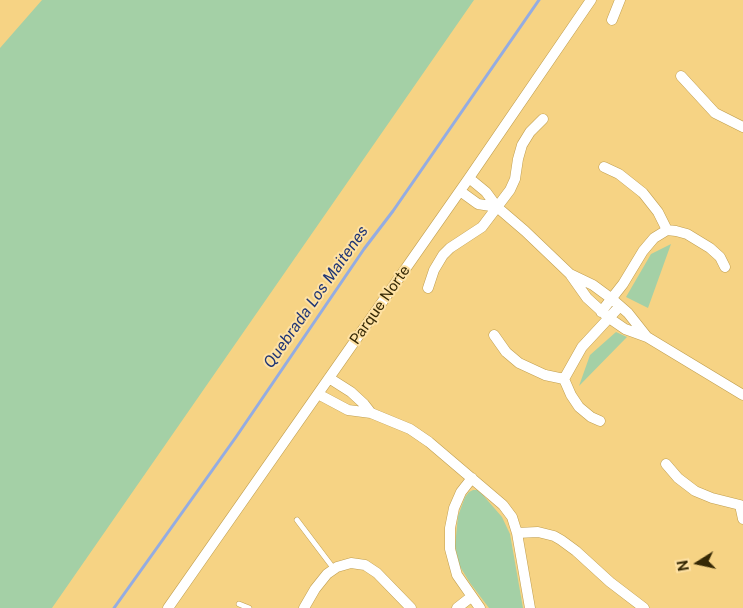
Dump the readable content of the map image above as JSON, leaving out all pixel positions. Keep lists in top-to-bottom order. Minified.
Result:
{"streets":{"street":["Parque Norte"]},"water":["Quebrada Los Maitenes"],"north":"left"}
